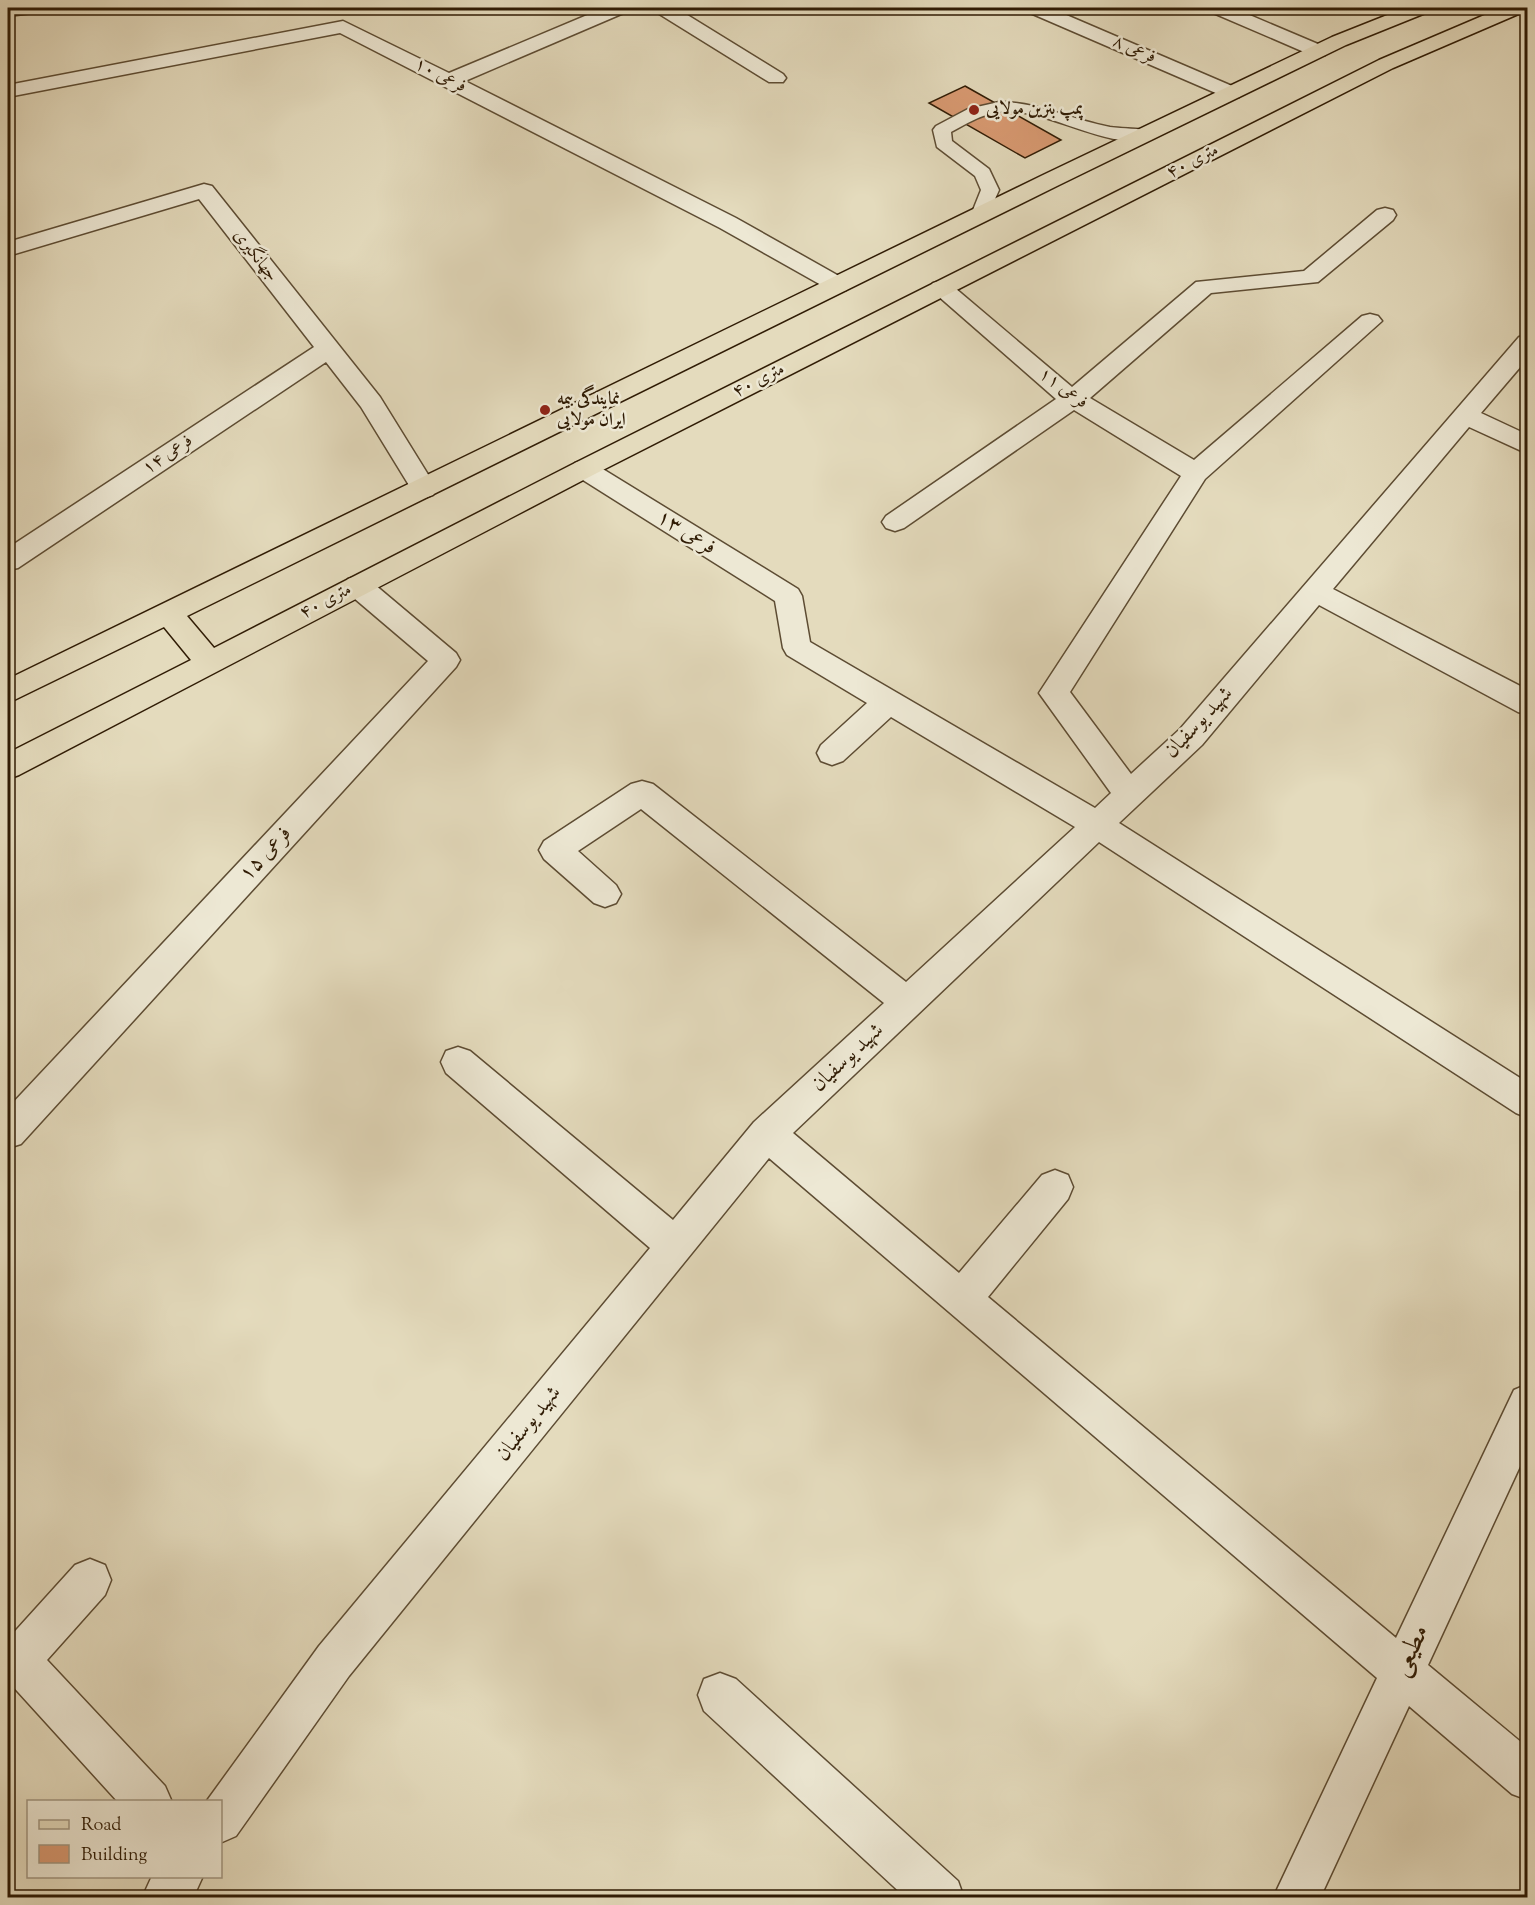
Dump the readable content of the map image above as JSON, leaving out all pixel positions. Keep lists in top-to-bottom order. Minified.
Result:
{"streets":{"main road":["۴۰ متری"],"street":["فرعی ۸","فرعی ۱۰","جهانگیری","فرعی ۱۱","فرعی ۱۴","فرعی ۱۳","شهید یوسفیان","فرعی ۱۵","مطیعی"]},"crossings":[["۴۰ متری","فرعی ۱۱"],["۴۰ متری","فرعی ۱۳"],["۴۰ متری","فرعی ۱۵"],["جهانگیری","فرعی ۱۴"]],"places":["پمپ بنزین مولایی","نمایندگی بیمه ایران مولایی"],"legend":["Road","Building"]}
